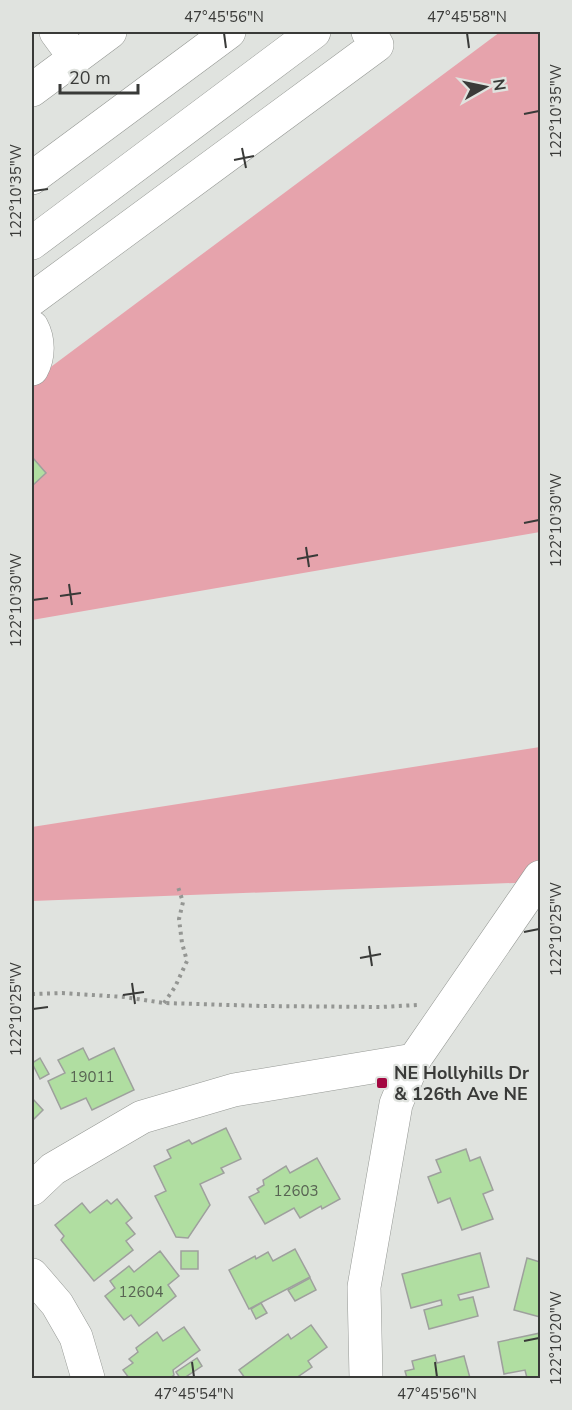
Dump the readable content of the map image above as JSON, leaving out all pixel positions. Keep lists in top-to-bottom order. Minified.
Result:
{"places":{"transit":["NE Hollyhills Dr & 126th Ave NE"]},"house_numbers":["19011","12603","12604"],"scale_bar":"20 m","north":"right","coordinates":["47°45'56\"N","47°45'58\"N","122°10'35\"W","122°10'30\"W","122°10'25\"W","122°10'20\"W","47°45'54\"N"]}
